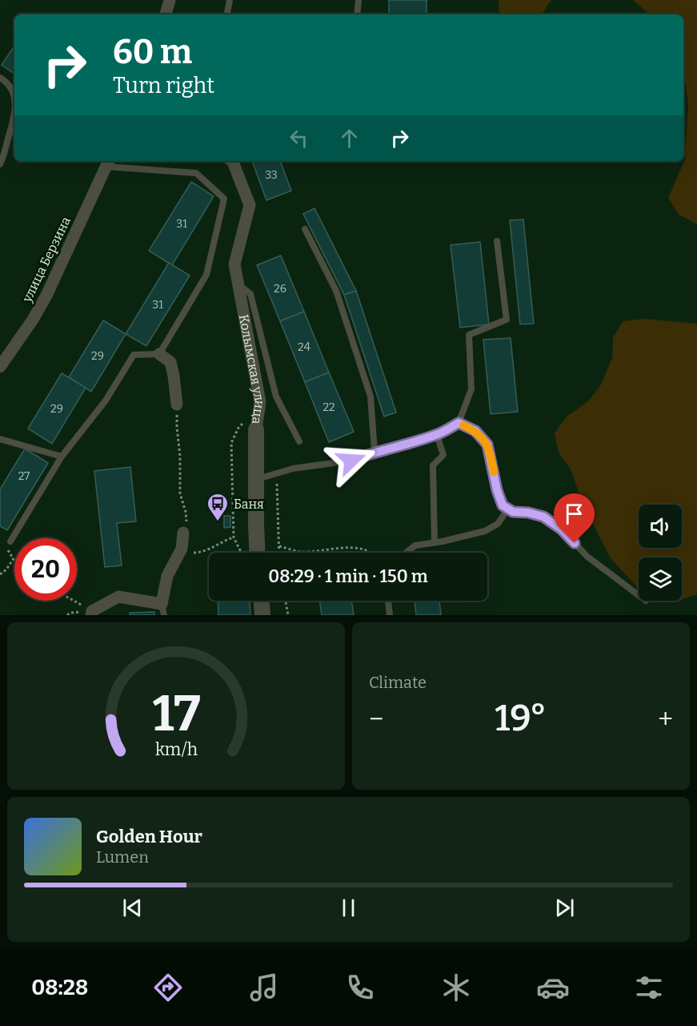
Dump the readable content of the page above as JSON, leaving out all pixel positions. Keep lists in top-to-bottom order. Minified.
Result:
{"streets":{"street":["улица Берзина","Колымская улица"]},"places":{"bus stop":["Баня"]},"house_numbers":["33","31","26","31","24","29","22","29","27"],"page":{"turn":["60 m","Turn right"],"limit":"20","trip":"08:29 · 1 min · 150 m","tile":"Climate","heat":["−","19°","+"],"song":["Golden Hour","Lumen"],"tabs":"08:28","gauge":["17","km/h"]}}
